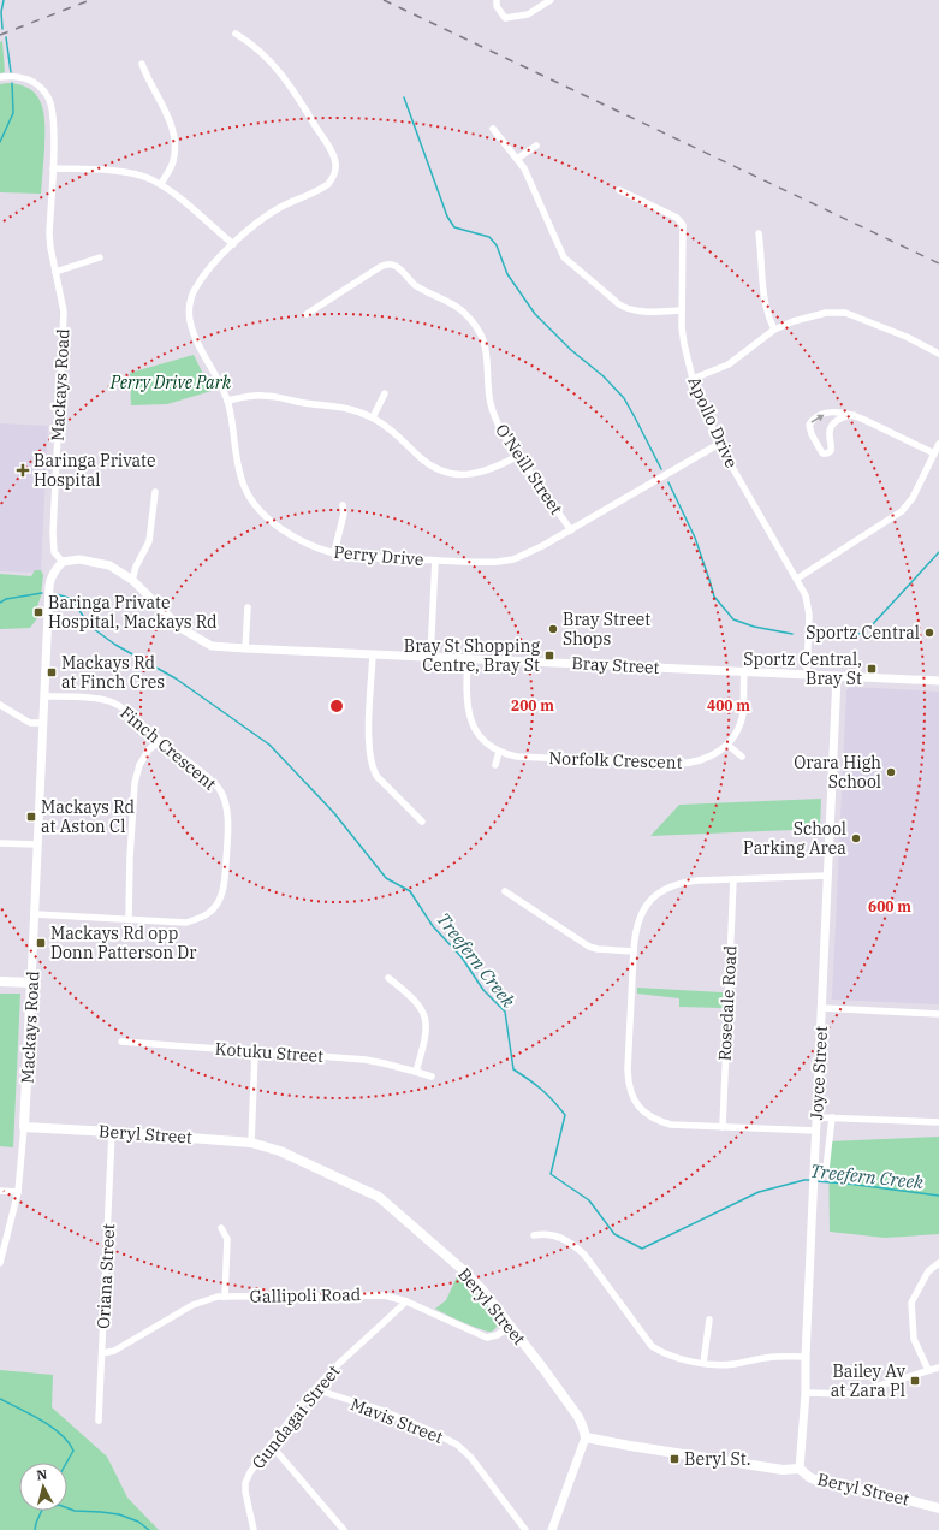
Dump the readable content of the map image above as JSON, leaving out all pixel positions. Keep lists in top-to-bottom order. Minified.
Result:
{"streets":{"main road":["Mackays Road","Beryl Street"],"street":["Apollo Drive","O'Neill Street","Perry Drive","Bray Street","Finch Crescent","Norfolk Crescent","Rosedale Road","Kotuku Street","Joyce Street","Oriana Street","Gallipoli Road","Gundagai Street","Mavis Street"]},"crossings":[["Mackays Road","Bray Street"],["Mackays Road","Finch Crescent"],["Mackays Road","Beryl Street"],["Apollo Drive","Perry Drive"],["Apollo Drive","Bray Street"],["O'Neill Street","Perry Drive"],["Bray Street","Norfolk Crescent"],["Bray Street","Joyce Street"],["Joyce Street","Beryl Street"],["Beryl Street","Oriana Street"],["Beryl Street","Gallipoli Road"],["Oriana Street","Gallipoli Road"],["Gallipoli Road","Gundagai Street"],["Gundagai Street","Mavis Street"]],"water":["Treefern Creek"],"parks":["Perry Drive Park"],"places":{"health":["Baringa Private Hospital"],"transit":["Baringa Private Hospital, Mackays Rd","Bray St Shopping Centre, Bray St","Sportz Central, Bray St","Mackays Rd at Finch Cres","Mackays Rd at Aston Cl","Mackays Rd opp Donn Patterson Dr","Bailey Av at Zara Pl","Beryl St."],"other":["Bray Street Shops","Sportz Central","Orara High School","School Parking Area"]},"north":"top","rings":["200 m","400 m","600 m"]}
